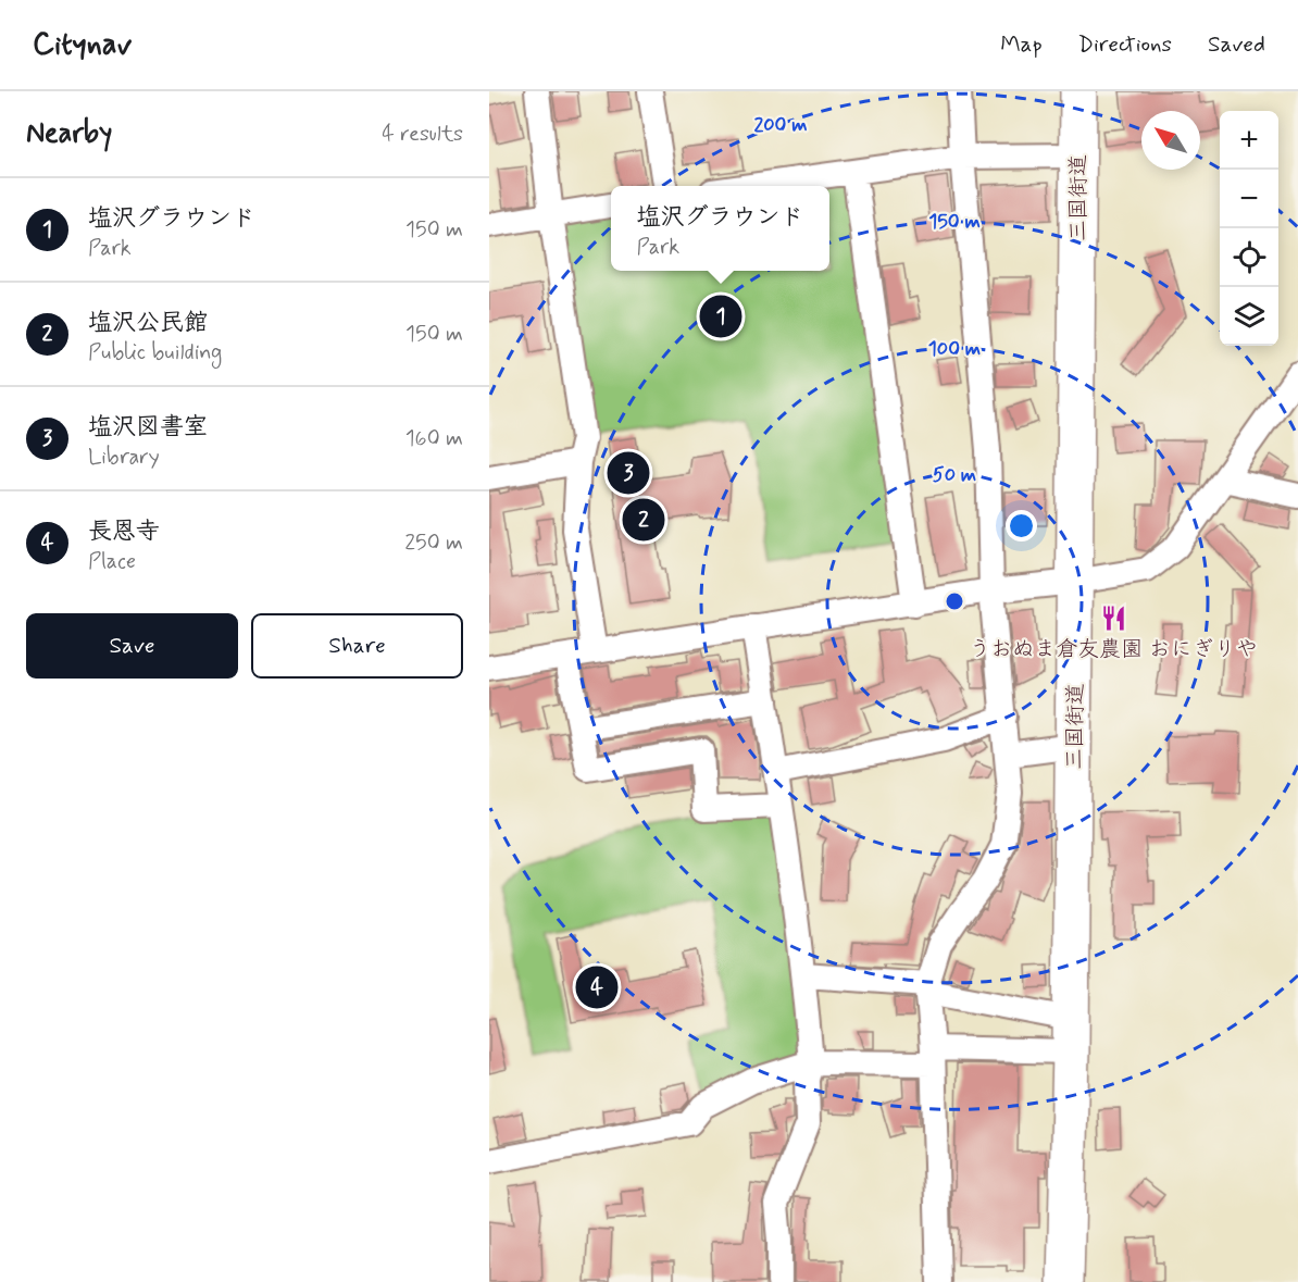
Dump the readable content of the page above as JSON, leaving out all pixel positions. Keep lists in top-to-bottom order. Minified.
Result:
{"streets":{"highway":["三国街道"]},"places":{"restaurant":["うおぬま倉友農園 おにぎりや"]},"north":"top left","page":{"header":"Citynav","nav":["Map","Directions","Saved"],"heading":["Nearby","4 results"],"map_buttons":["+","−"],"list":[{"mark":"1","name":"塩沢グラウンド","note":"Park","value":"150 m"},{"mark":"2","name":"塩沢公民館","note":"Public building","value":"150 m"},{"mark":"3","name":"塩沢図書室","note":"Library","value":"160 m"},{"mark":"4","name":"長恩寺","note":"Place","value":"250 m"}],"popup":["塩沢グラウンド","Park"],"pins":["1","3","2","4"],"buttons":["Save","Share"]},"rings":["200 m","150 m","100 m","50 m"]}
